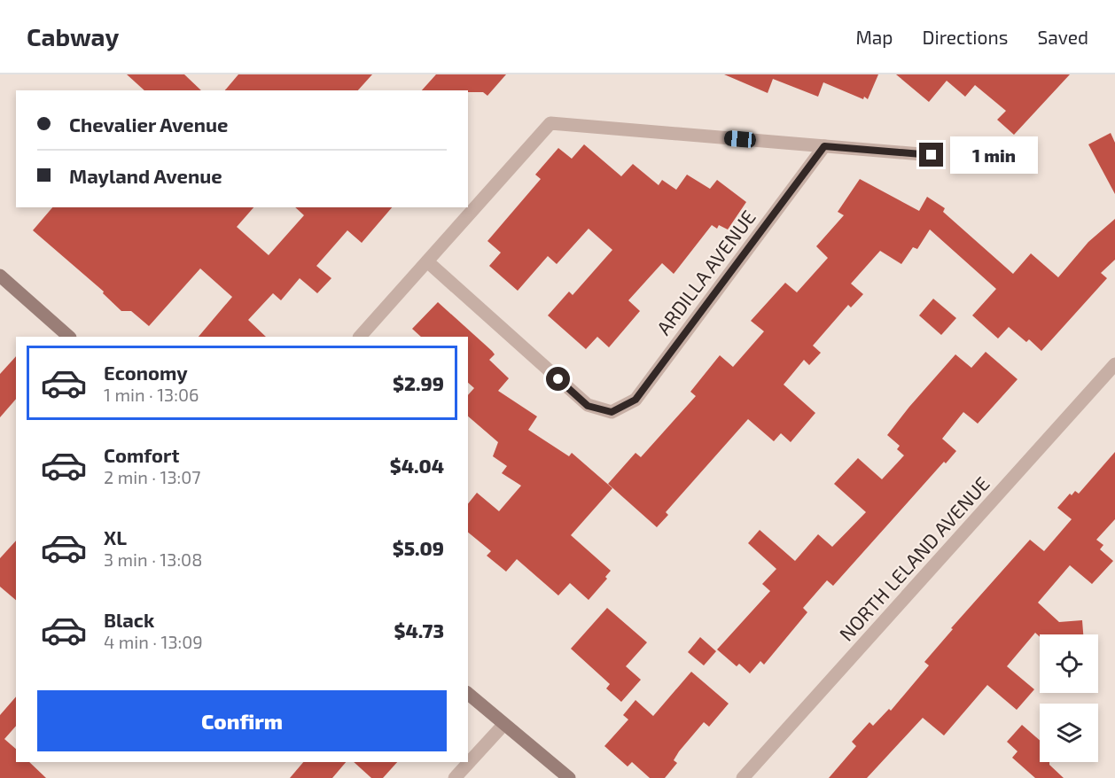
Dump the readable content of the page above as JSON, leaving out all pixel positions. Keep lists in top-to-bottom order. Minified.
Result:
{"streets":{"street":["ARDILLA AVENUE","NORTH LELAND AVENUE"]},"page":{"header":"Cabway","nav":["Map","Directions","Saved"],"banner":["Chevalier Avenue","Mayland Avenue"],"bubble":"1 min","list":[{"name":"Economy","note":"1 min · 13:06","value":"$2.99"},{"name":"Comfort","note":"2 min · 13:07","value":"$4.04"},{"name":"XL","note":"3 min · 13:08","value":"$5.09"},{"name":"Black","note":"4 min · 13:09","value":"$4.73"}],"buttons":"Confirm"}}
